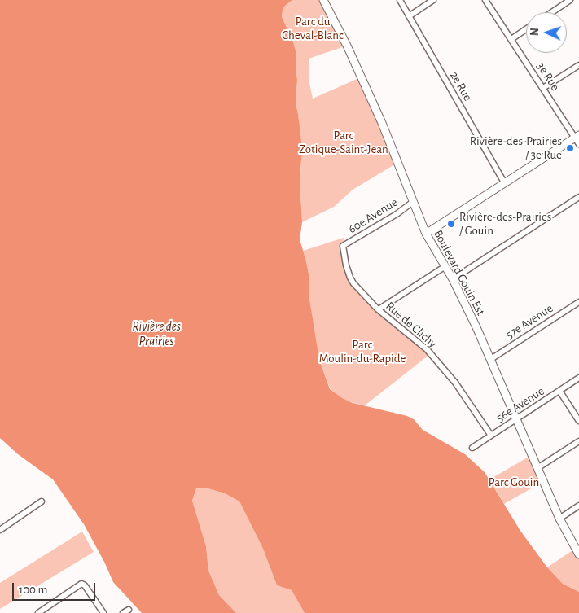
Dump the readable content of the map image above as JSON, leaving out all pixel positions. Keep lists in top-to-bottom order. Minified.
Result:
{"streets":{"street":["3e Rue","2e Rue","60e Avenue","Boulevard Gouin Est","57e Avenue","Rue de Clichy","56e Avenue"]},"crossings":[["60e Avenue","Boulevard Gouin Est"],["60e Avenue","Rue de Clichy"],["Boulevard Gouin Est","57e Avenue"],["Boulevard Gouin Est","56e Avenue"],["Rue de Clichy","56e Avenue"]],"water":["Rivière des Prairies"],"parks":["Parc du Cheval-Blanc","Parc Zotique-Saint-Jean","Parc Moulin-du-Rapide","Parc Gouin"],"places":["Rivière-des-Prairies / 3e Rue","Rivière-des-Prairies / Gouin"],"scale_bar":"100 m","north":"left"}
